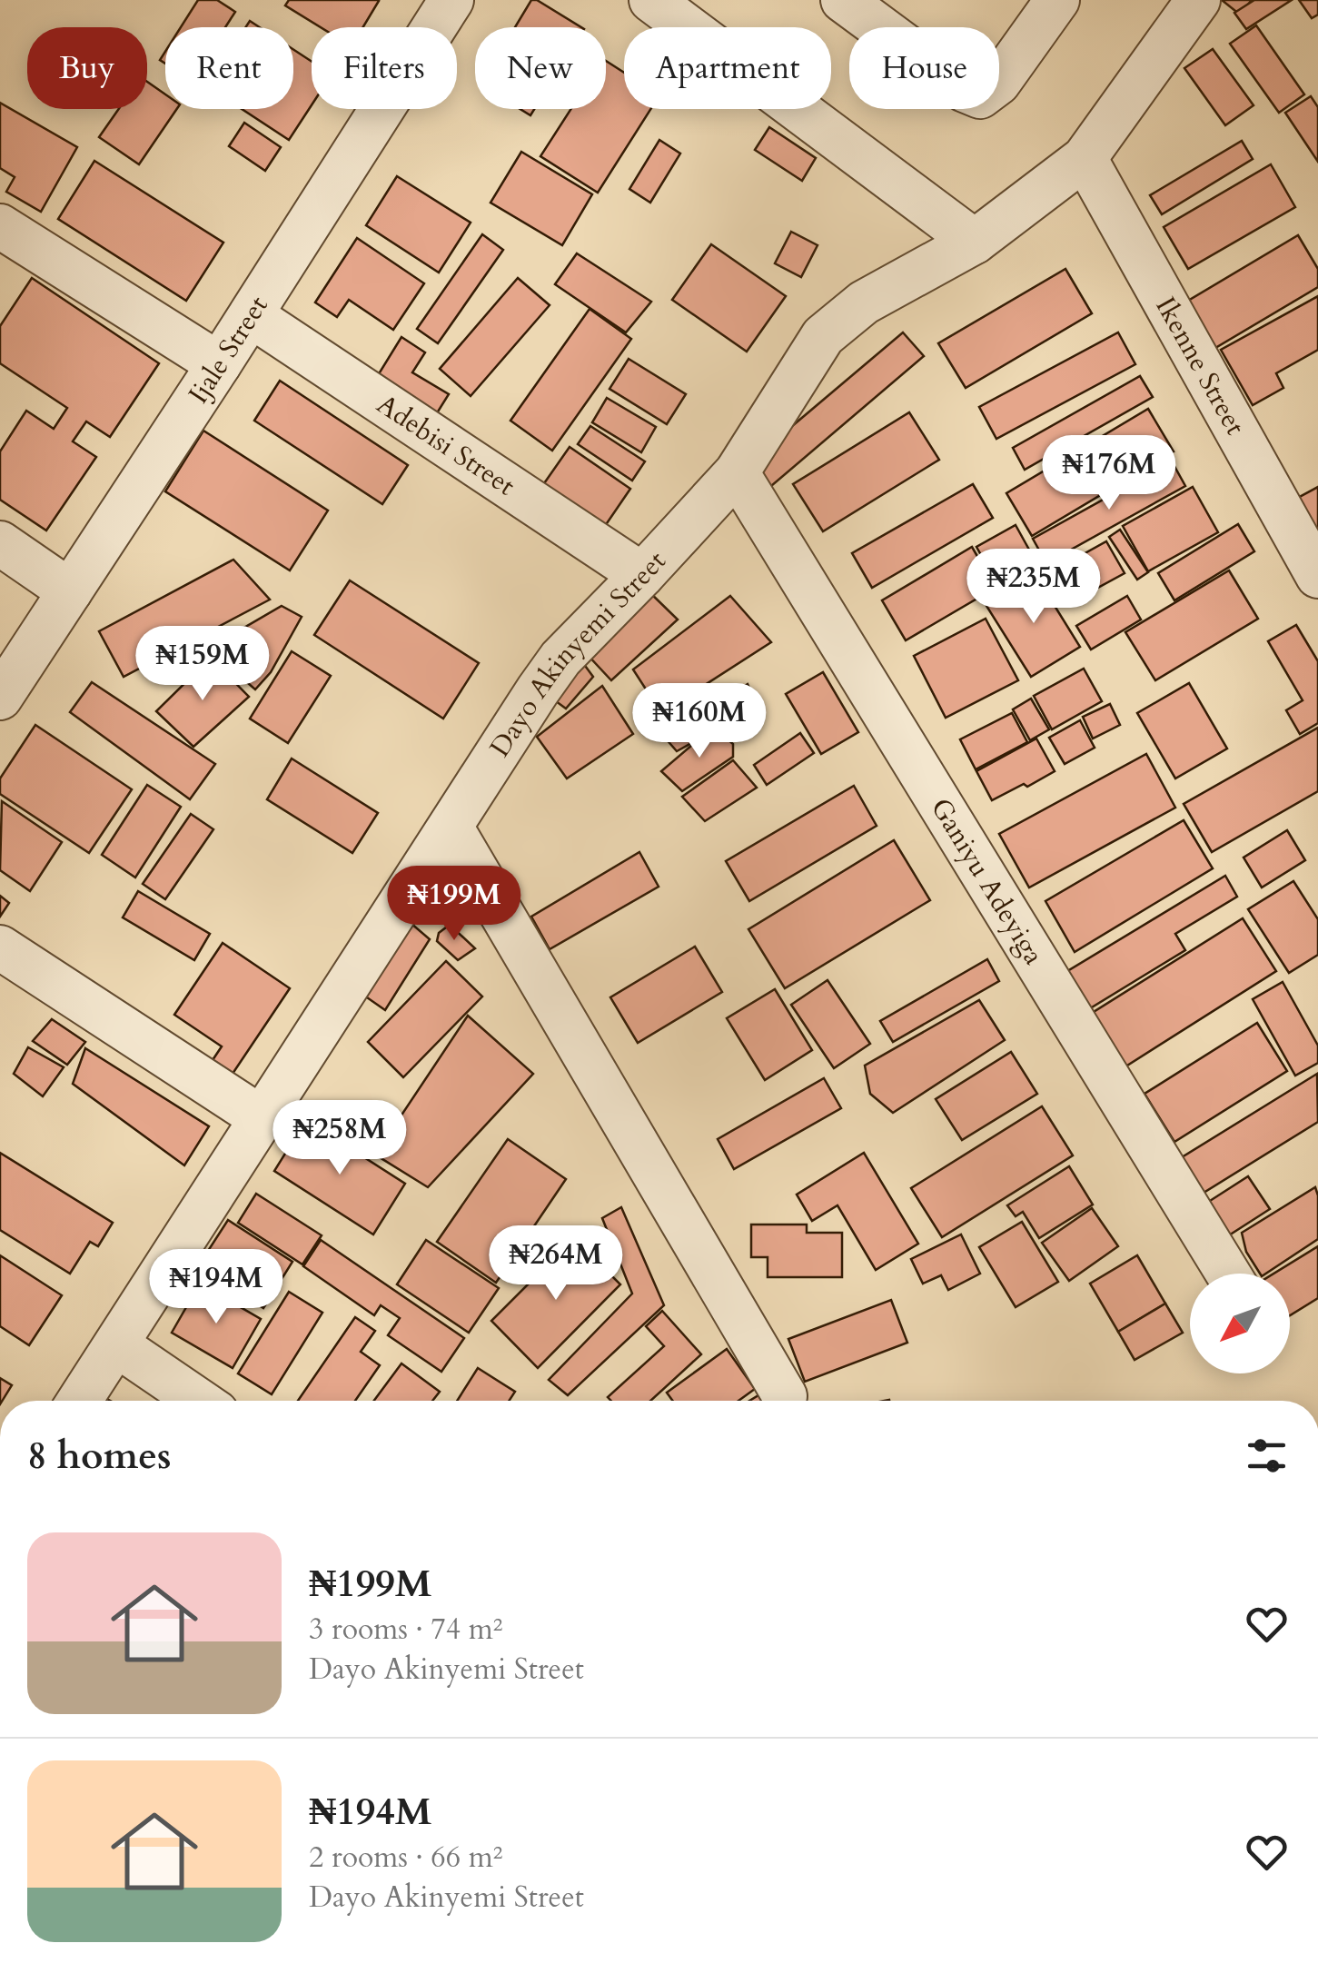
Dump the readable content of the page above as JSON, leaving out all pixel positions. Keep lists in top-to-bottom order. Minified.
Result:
{"streets":{"street":["Ijale Street","Ikenne Street","Adebisi Street","Dayo Akinyemi Street","Ganiyu Adeyiga"]},"crossings":[["Ijale Street","Adebisi Street"],["Ikenne Street","Dayo Akinyemi Street"],["Adebisi Street","Dayo Akinyemi Street"],["Dayo Akinyemi Street","Ganiyu Adeyiga"]],"north":"bottom left","page":{"chip":["Buy","Rent","Filters","New","Apartment","House"],"price":["₦176M","₦235M","₦159M","₦160M","₦199M","₦258M","₦264M","₦194M"],"heading":"8 homes","list":[{"name":"₦199M","note":"3 rooms · 74 m² · Dayo Akinyemi Street"},{"name":"₦194M","note":"2 rooms · 66 m² · Dayo Akinyemi Street"}]}}
